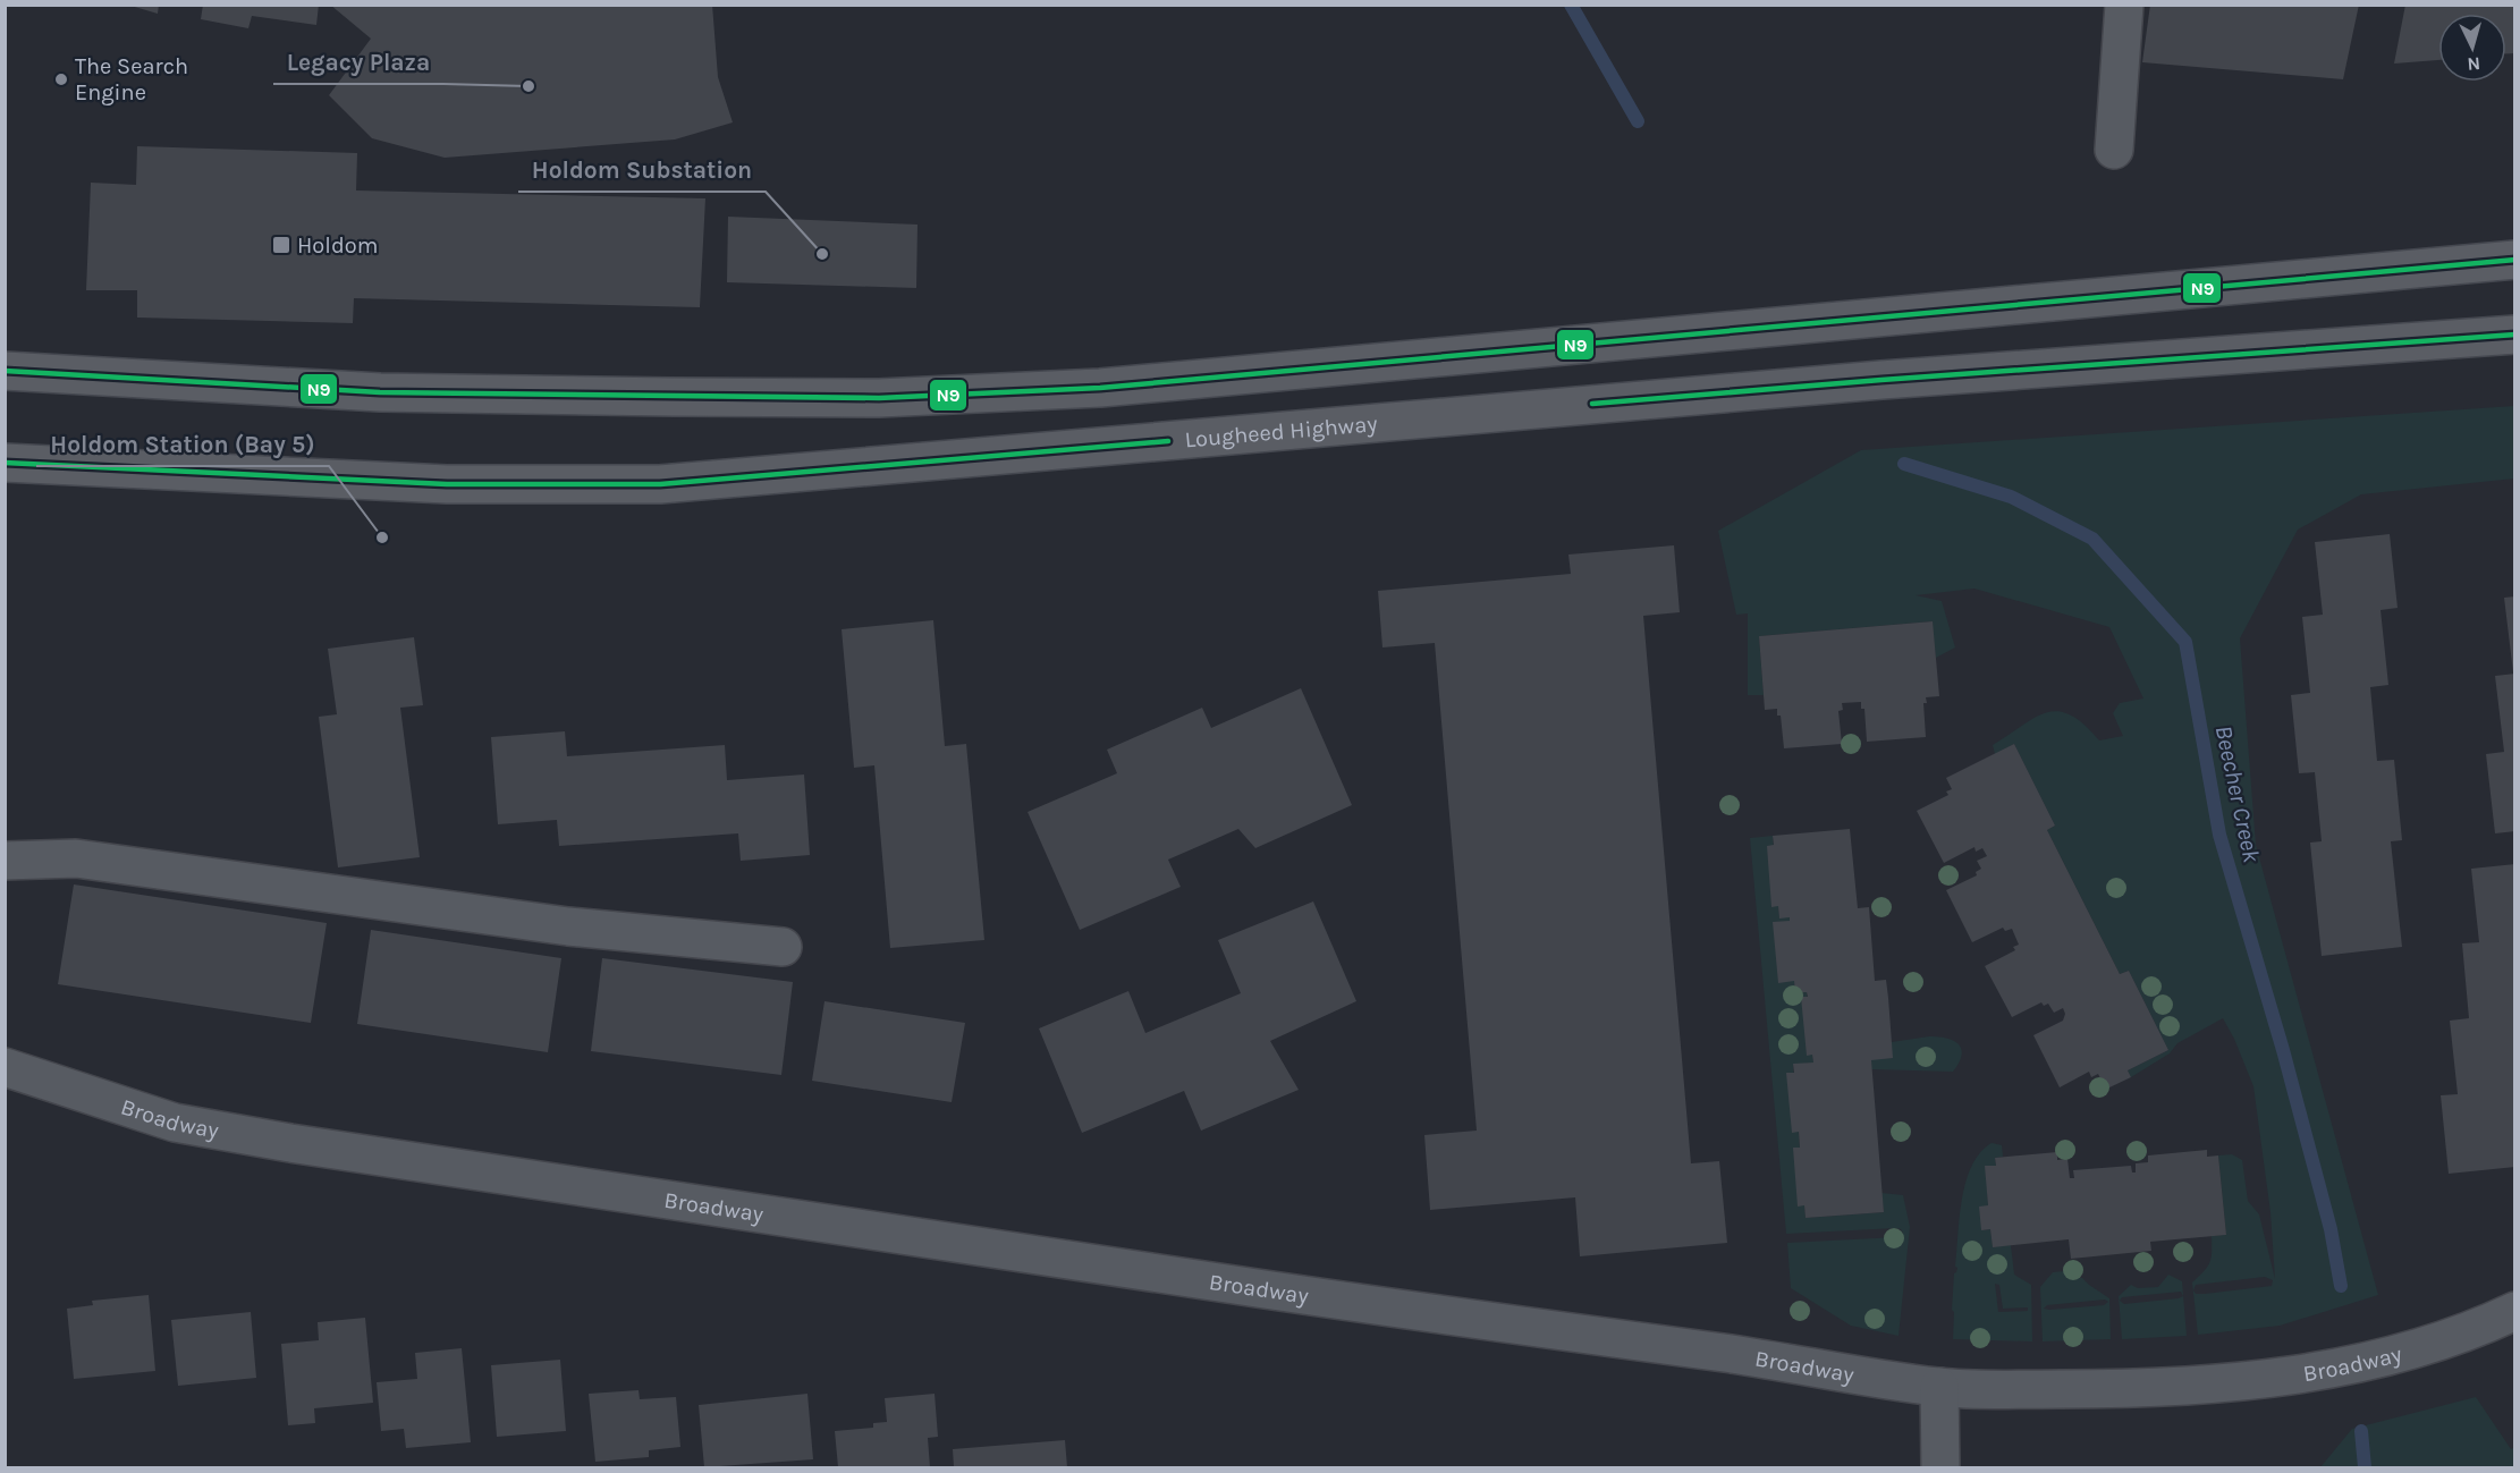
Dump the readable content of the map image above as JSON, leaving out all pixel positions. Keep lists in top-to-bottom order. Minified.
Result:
{"streets":{"main road":["Lougheed Highway"],"street":["Broadway"]},"water":["Beecher Creek"],"places":{"other":["The Search Engine","Legacy Plaza","Holdom Substation","Holdom Station (Bay 5)"],"transit":["Holdom"]},"lines":["transit line N9"],"north":"bottom"}
